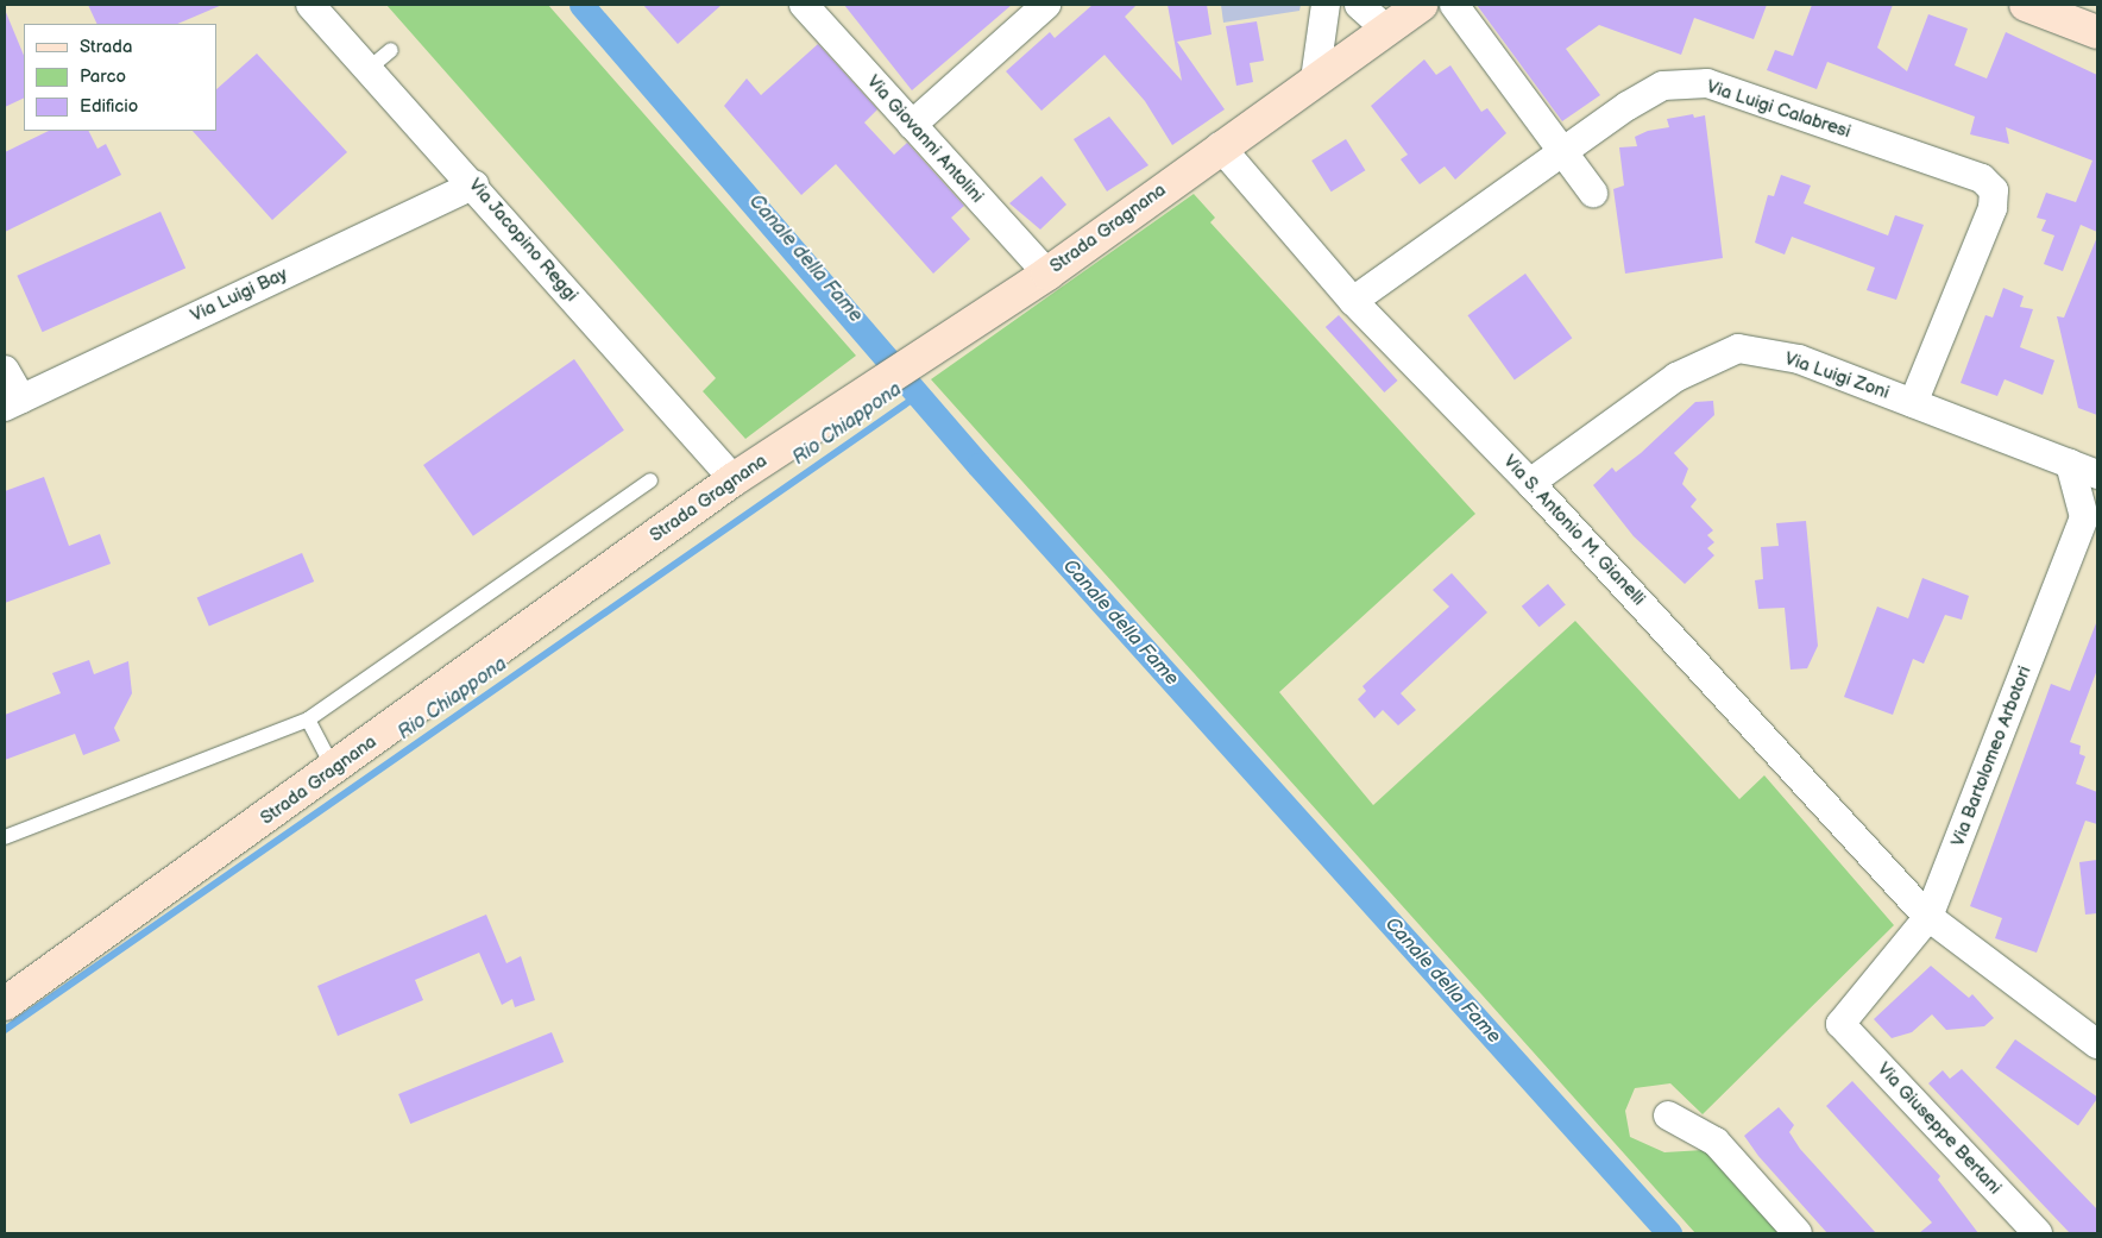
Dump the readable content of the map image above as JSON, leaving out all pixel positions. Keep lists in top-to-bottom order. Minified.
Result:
{"streets":{"street":["Via Luigi Calabresi","Via Giovanni Antolini","Strada Gragnana","Via Jacopino Reggi","Via Luigi Bay","Via Luigi Zoni","Via S. Antonio M. Gianelli","Via Bartolomeo Arbotori","Via Giuseppe Bertani"]},"crossings":[["Via Luigi Calabresi","Via Luigi Zoni"],["Via Luigi Calabresi","Via S. Antonio M. Gianelli"],["Via Giovanni Antolini","Strada Gragnana"],["Strada Gragnana","Via Jacopino Reggi"],["Strada Gragnana","Via S. Antonio M. Gianelli"],["Via Jacopino Reggi","Via Luigi Bay"],["Via Luigi Zoni","Via S. Antonio M. Gianelli"],["Via Luigi Zoni","Via Bartolomeo Arbotori"],["Via S. Antonio M. Gianelli","Via Bartolomeo Arbotori"],["Via Bartolomeo Arbotori","Via Giuseppe Bertani"]],"water":["Canale della Fame","Rio Chiappona"],"legend":["Strada","Parco","Edificio"]}
